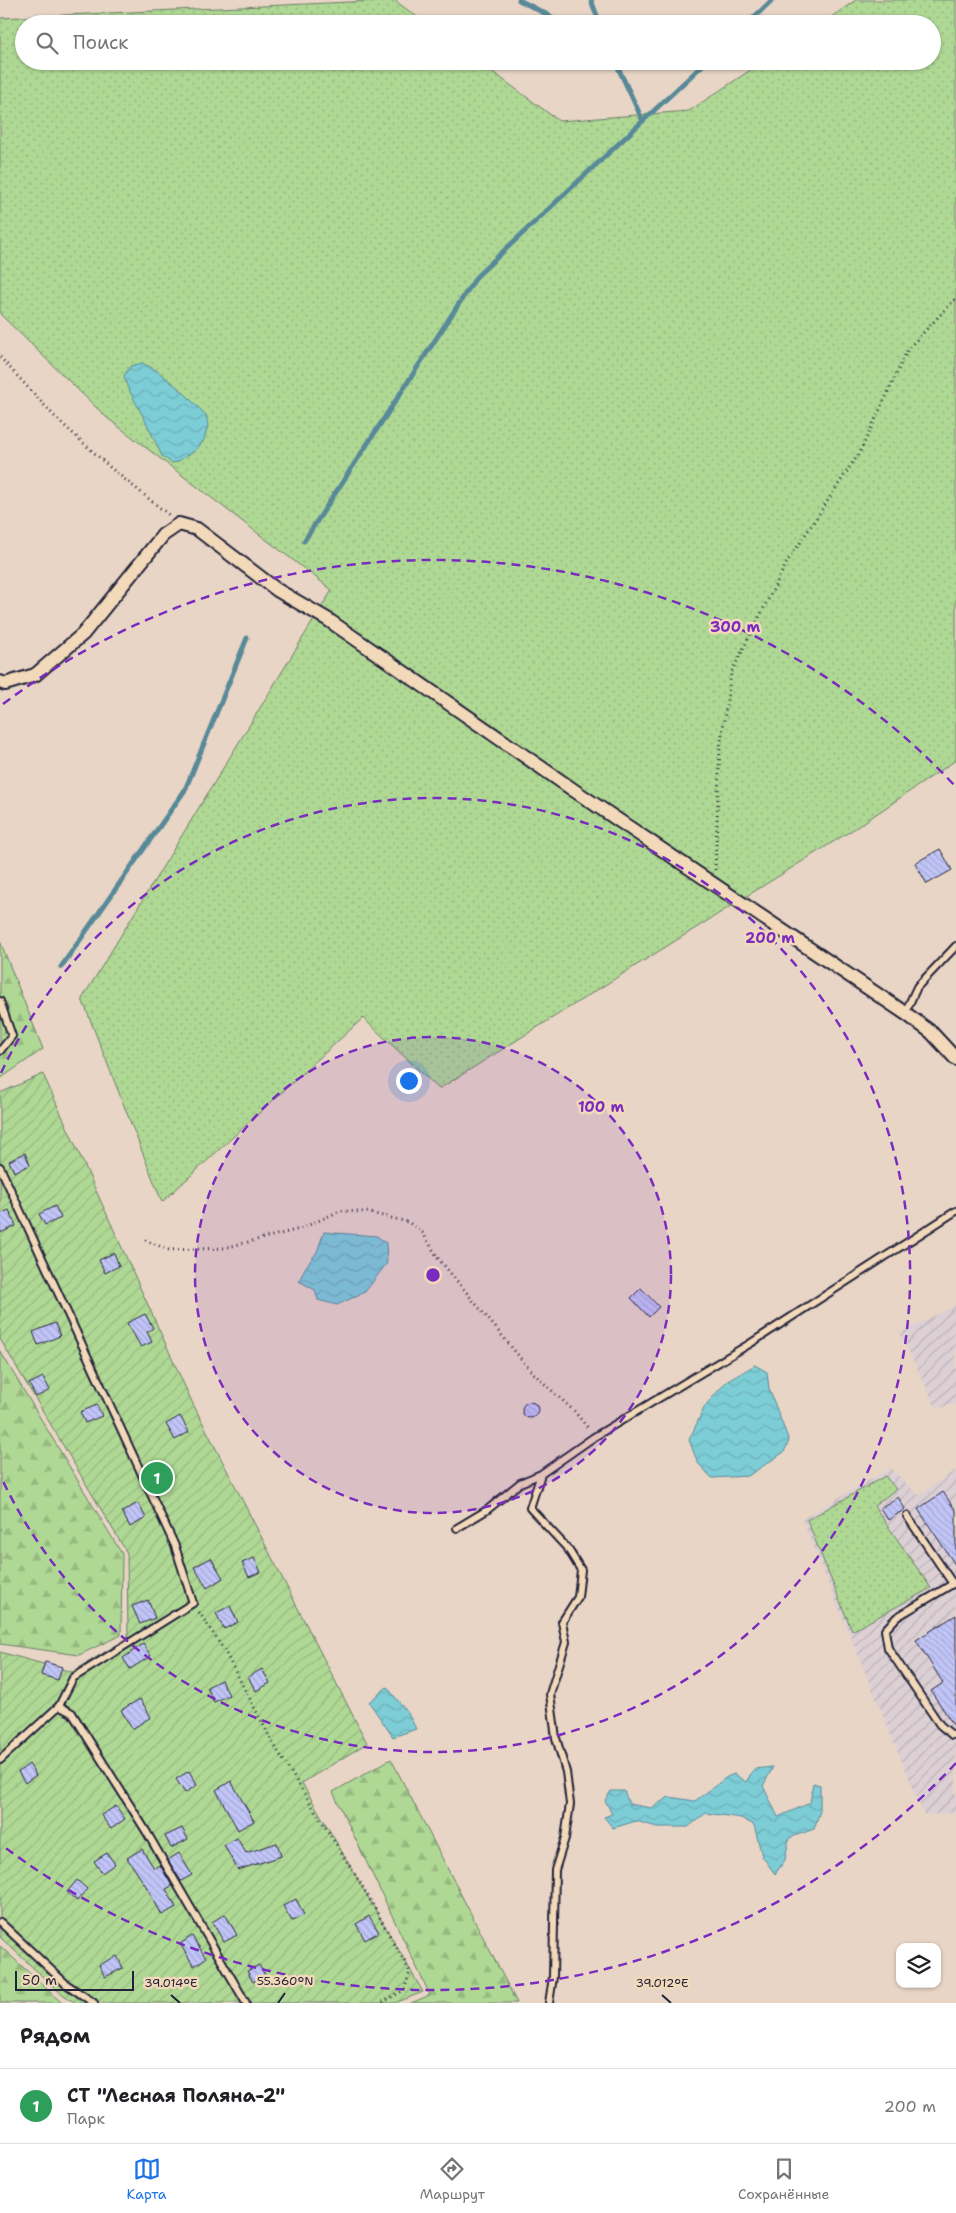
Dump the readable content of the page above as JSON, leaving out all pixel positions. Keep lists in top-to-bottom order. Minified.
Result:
{"scale_bar":"50 m","page":{"search":"Поиск","pins":"1","scale":"50 m","heading":"Рядом","list":[{"mark":"1","name":"СТ \"Лесная Поляна-2\"","note":"Парк","value":"200 m"}],"nav":["Карта","Маршрут","Сохранённые"]},"coordinates":["55.360°N","39.014°E","39.012°E"],"rings":["300 m","200 m","100 m"]}
